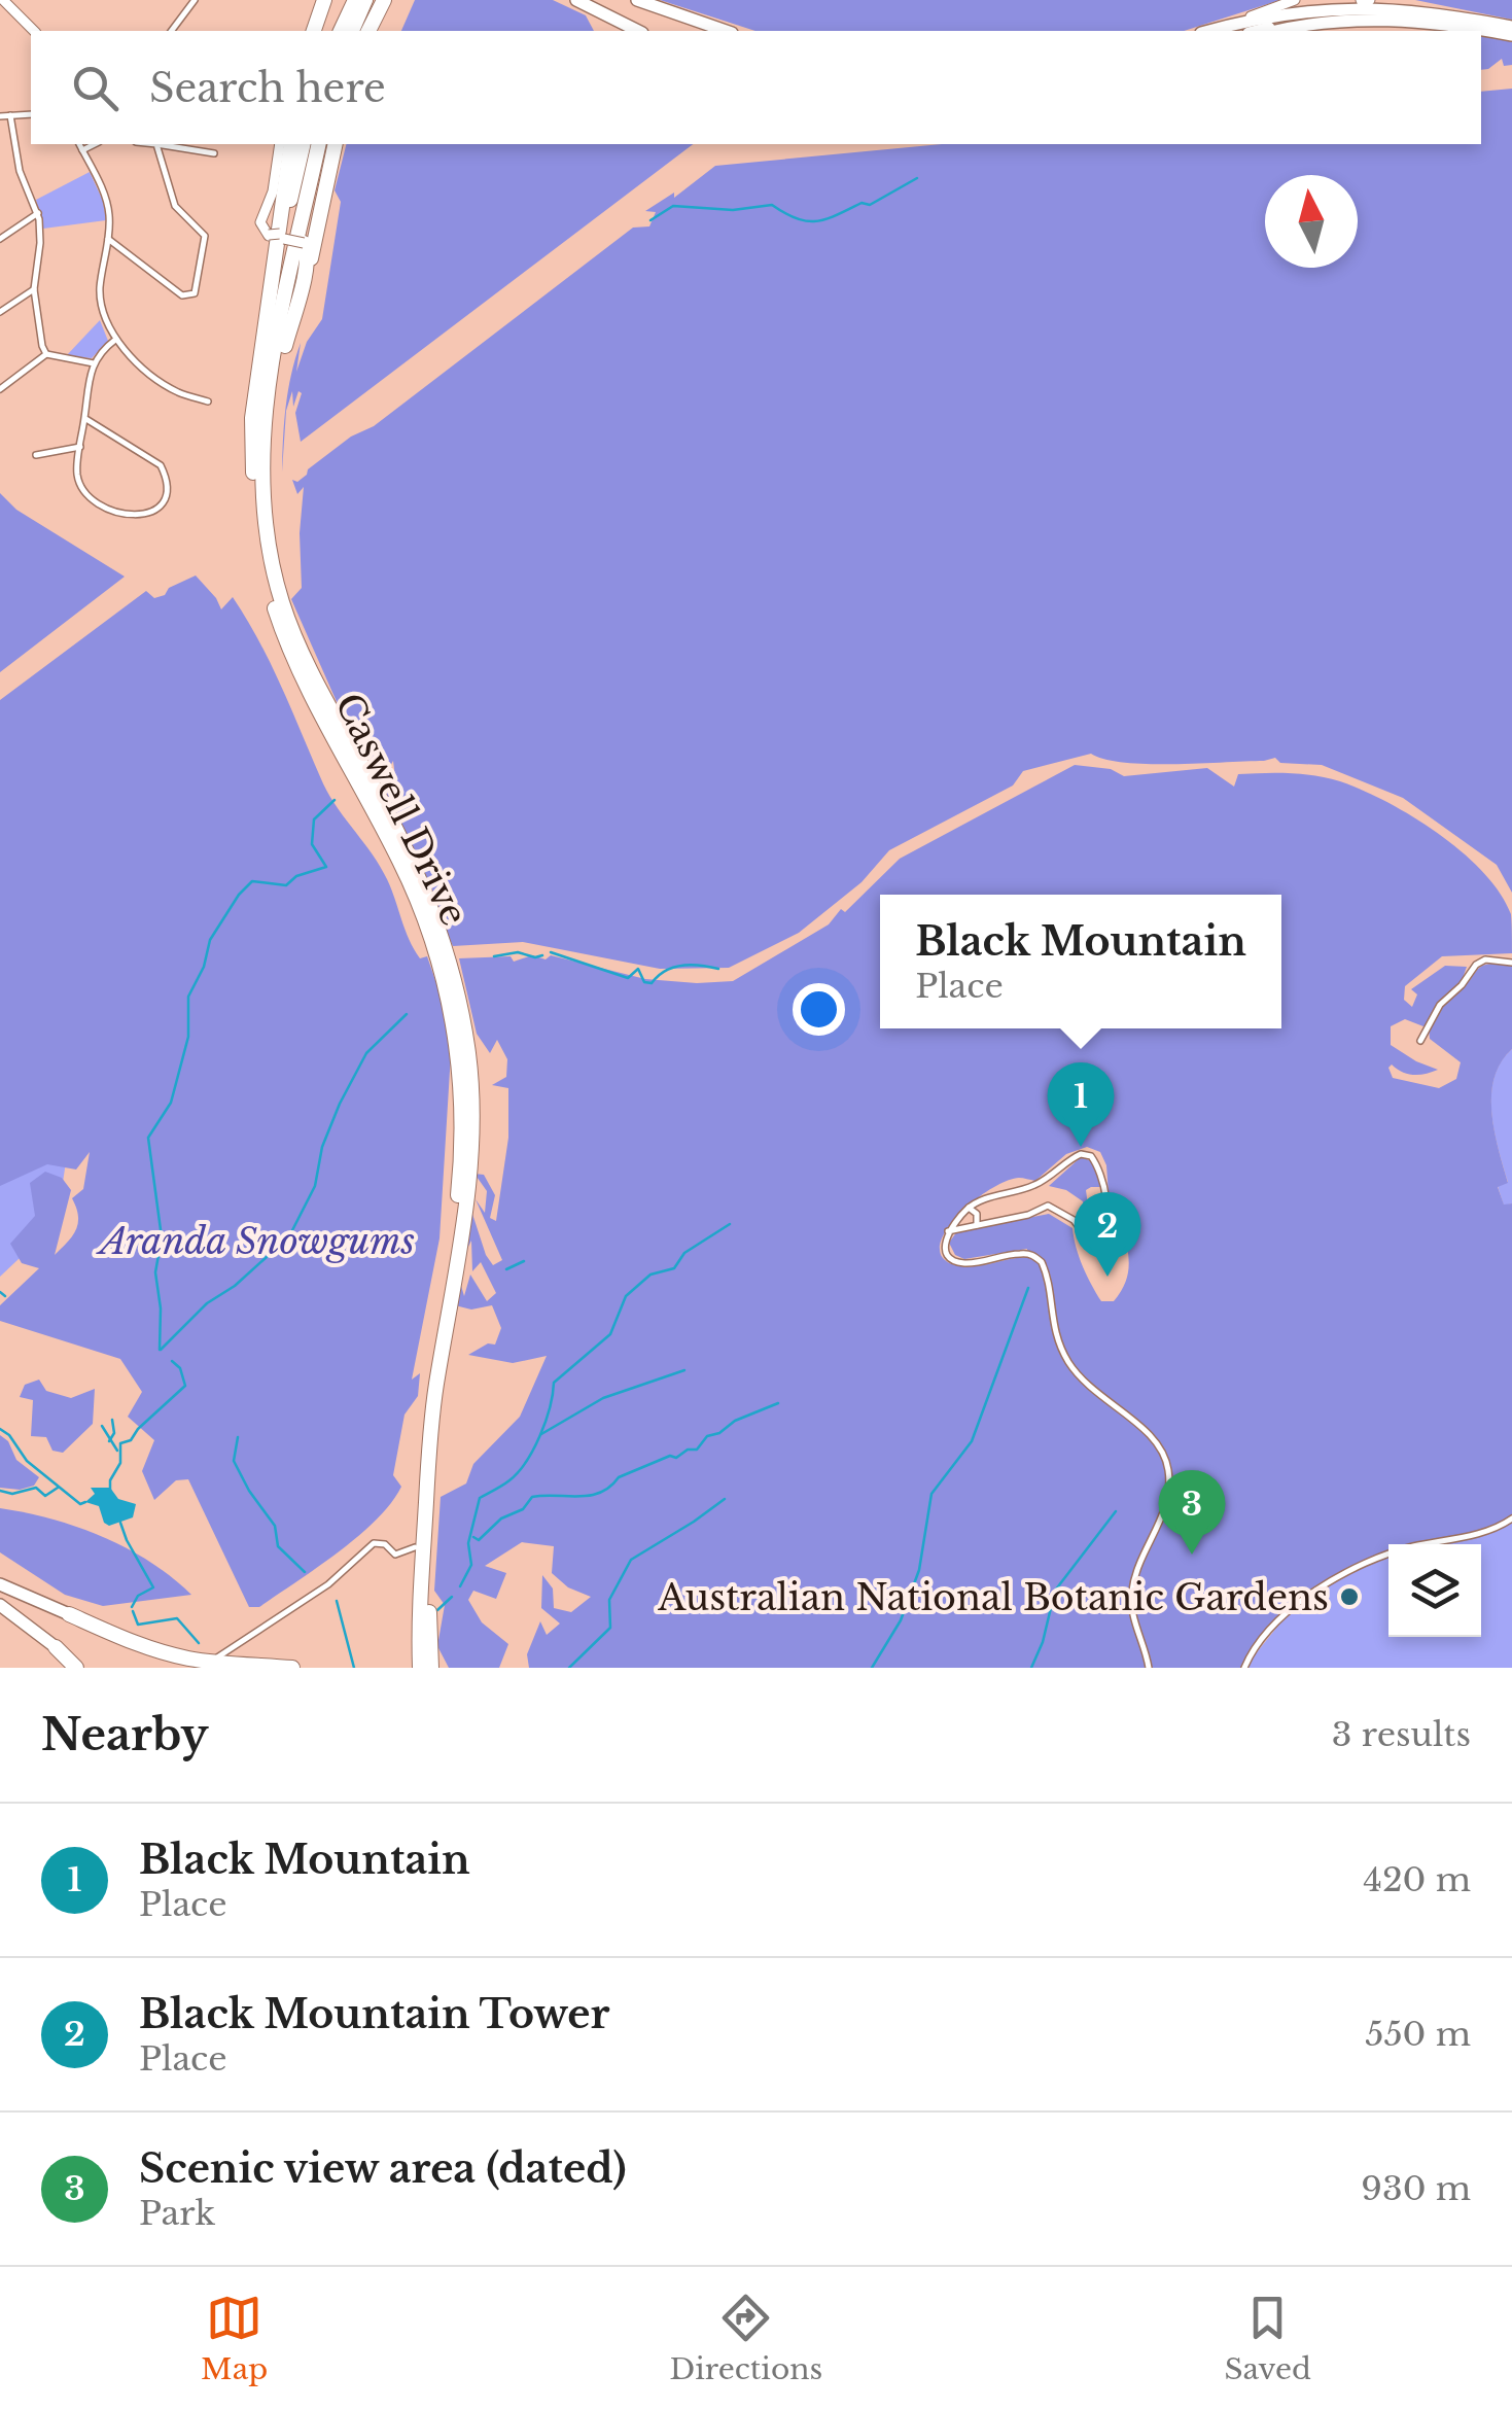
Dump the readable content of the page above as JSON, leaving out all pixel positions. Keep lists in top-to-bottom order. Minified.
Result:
{"streets":{"highway":["Caswell Drive"]},"parks":["Aranda Snowgums"],"places":["Australian National Botanic Gardens"],"north":"top","page":{"search":"Search here","popup":["Black Mountain","Place"],"pins":["1","2","3"],"heading":["Nearby","3 results"],"list":[{"mark":"1","name":"Black Mountain","note":"Place","value":"420 m"},{"mark":"2","name":"Black Mountain Tower","note":"Place","value":"550 m"},{"mark":"3","name":"Scenic view area (dated)","note":"Park","value":"930 m"}],"nav":["Map","Directions","Saved"]}}
